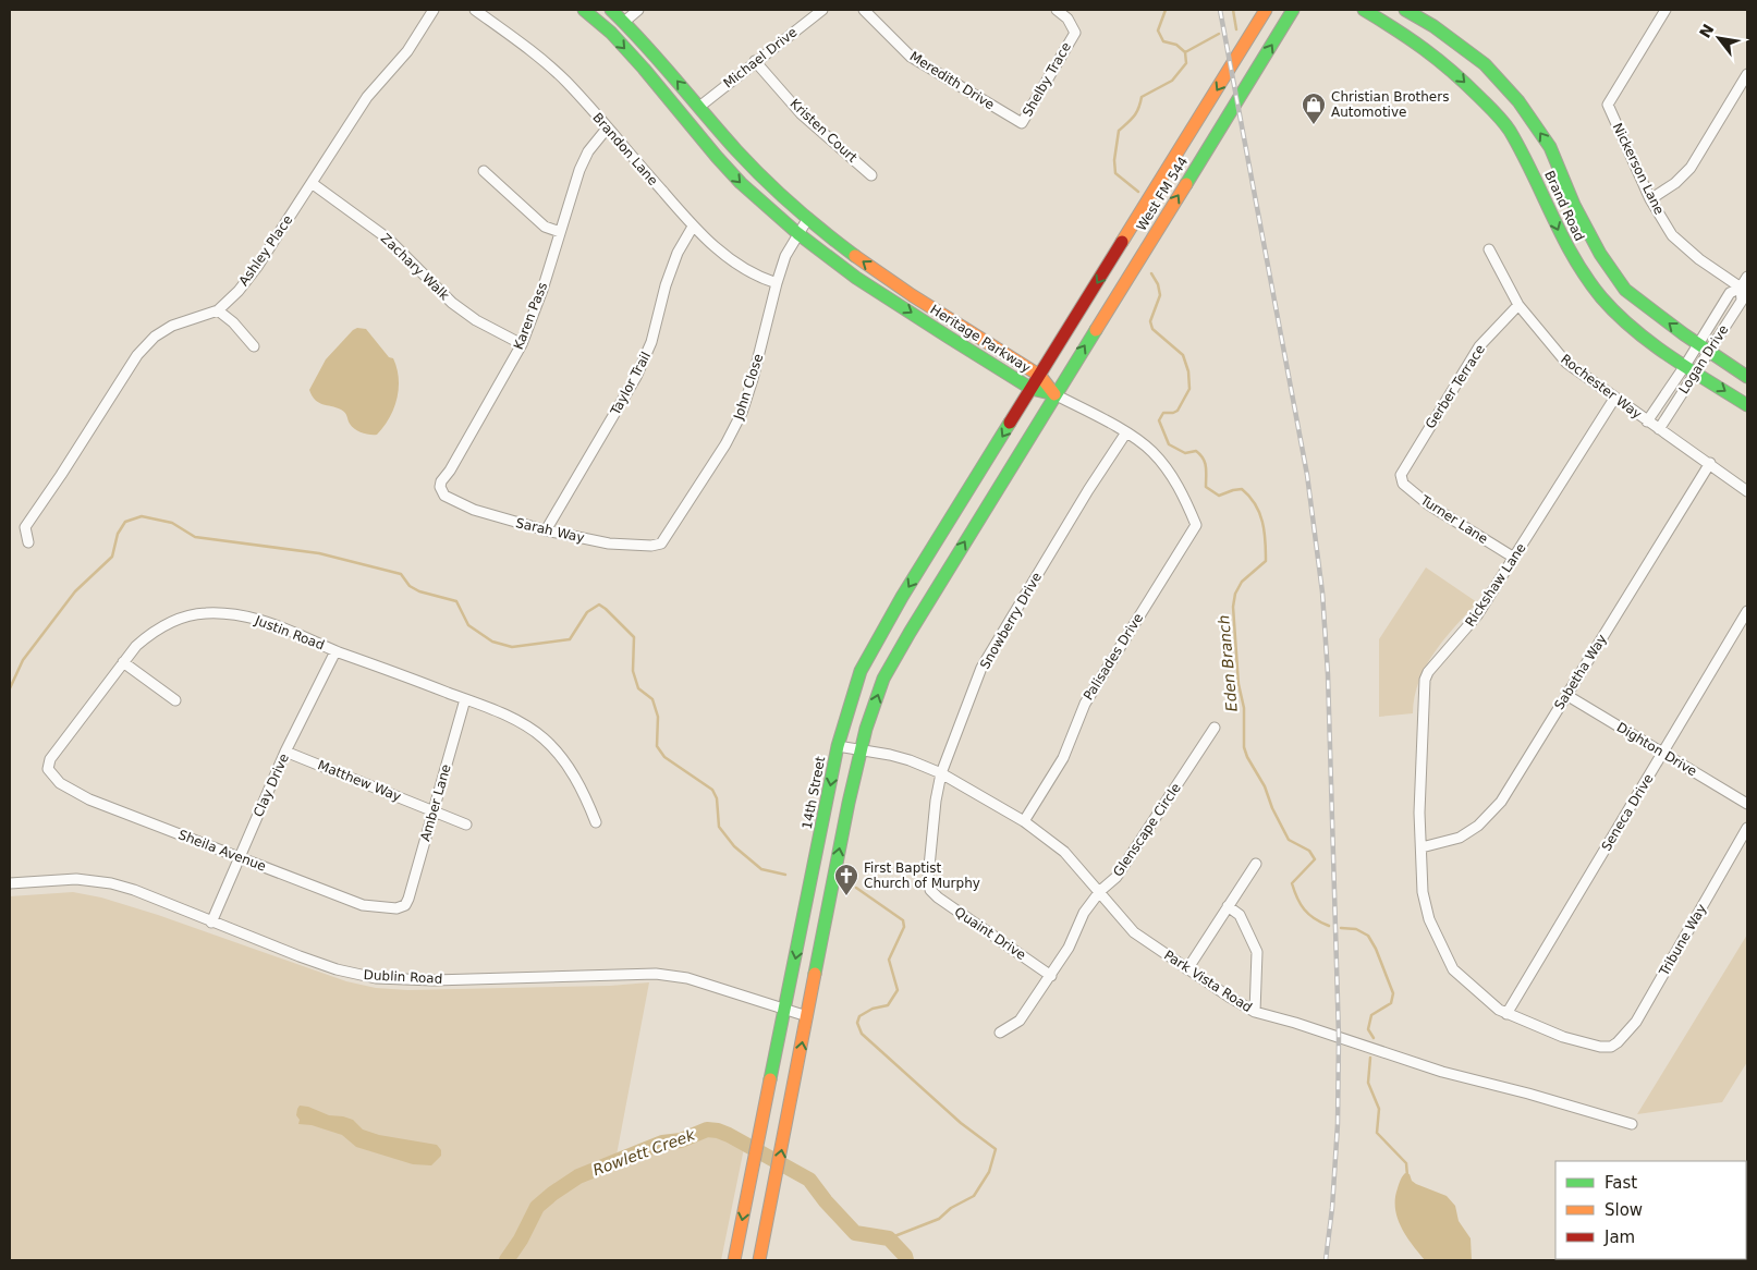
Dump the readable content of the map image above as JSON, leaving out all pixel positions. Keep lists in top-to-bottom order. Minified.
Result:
{"streets":{"main road":["West FM 544","Brand Road","Heritage Parkway","14th Street"],"street":["Michael Drive","Shelby Trace","Meredith Drive","Kristen Court","Brandon Lane","Nickerson Lane","Ashley Place","Zachary Walk","Karen Pass","Logan Drive","Taylor Trail","John Close","Gerber Terrace","Rochester Way","Turner Lane","Sarah Way","Rickshaw Lane","Snowberry Drive","Justin Road","Palisades Drive","Sabetha Way","Dighton Drive","Matthew Way","Clay Drive","Amber Lane","Seneca Drive","Glenscape Circle","Sheila Avenue","Quaint Drive","Tribune Way","Dublin Road","Park Vista Road"]},"crossings":[["Michael Drive","Kristen Court"],["Michael Drive","Heritage Parkway"],["Shelby Trace","Meredith Drive"],["Brandon Lane","Karen Pass"],["Brandon Lane","Taylor Trail"],["Brandon Lane","John Close"],["Nickerson Lane","Logan Drive"],["West FM 544","Heritage Parkway"],["West FM 544","14th Street"],["Brand Road","Logan Drive"],["Ashley Place","Zachary Walk"],["Zachary Walk","Karen Pass"],["Karen Pass","Sarah Way"],["Heritage Parkway","John Close"],["Heritage Parkway","14th Street"],["Logan Drive","Rochester Way"],["Taylor Trail","Sarah Way"],["John Close","Sarah Way"],["Gerber Terrace","Rochester Way"],["Gerber Terrace","Turner Lane"],["Rochester Way","Rickshaw Lane"],["Rochester Way","Sabetha Way"],["Turner Lane","Rickshaw Lane"],["Rickshaw Lane","Sabetha Way"],["Rickshaw Lane","Seneca Drive"],["Rickshaw Lane","Tribune Way"],["Snowberry Drive","Palisades Drive"],["Snowberry Drive","Quaint Drive"],["Snowberry Drive","Park Vista Road"],["Justin Road","Clay Drive"],["Justin Road","Amber Lane"],["Justin Road","Sheila Avenue"],["Palisades Drive","Park Vista Road"],["Sabetha Way","Dighton Drive"],["Dighton Drive","Seneca Drive"],["Matthew Way","Clay Drive"],["Matthew Way","Amber Lane"],["Clay Drive","Sheila Avenue"],["Clay Drive","Dublin Road"],["14th Street","Dublin Road"],["14th Street","Park Vista Road"],["Amber Lane","Sheila Avenue"],["Glenscape Circle","Quaint Drive"],["Glenscape Circle","Park Vista Road"]],"water":["Eden Branch","Rowlett Creek"],"places":{"shop":["Christian Brothers Automotive"],"church":["First Baptist Church of Murphy"]},"legend":["Fast","Slow","Jam"],"north":"top left"}
